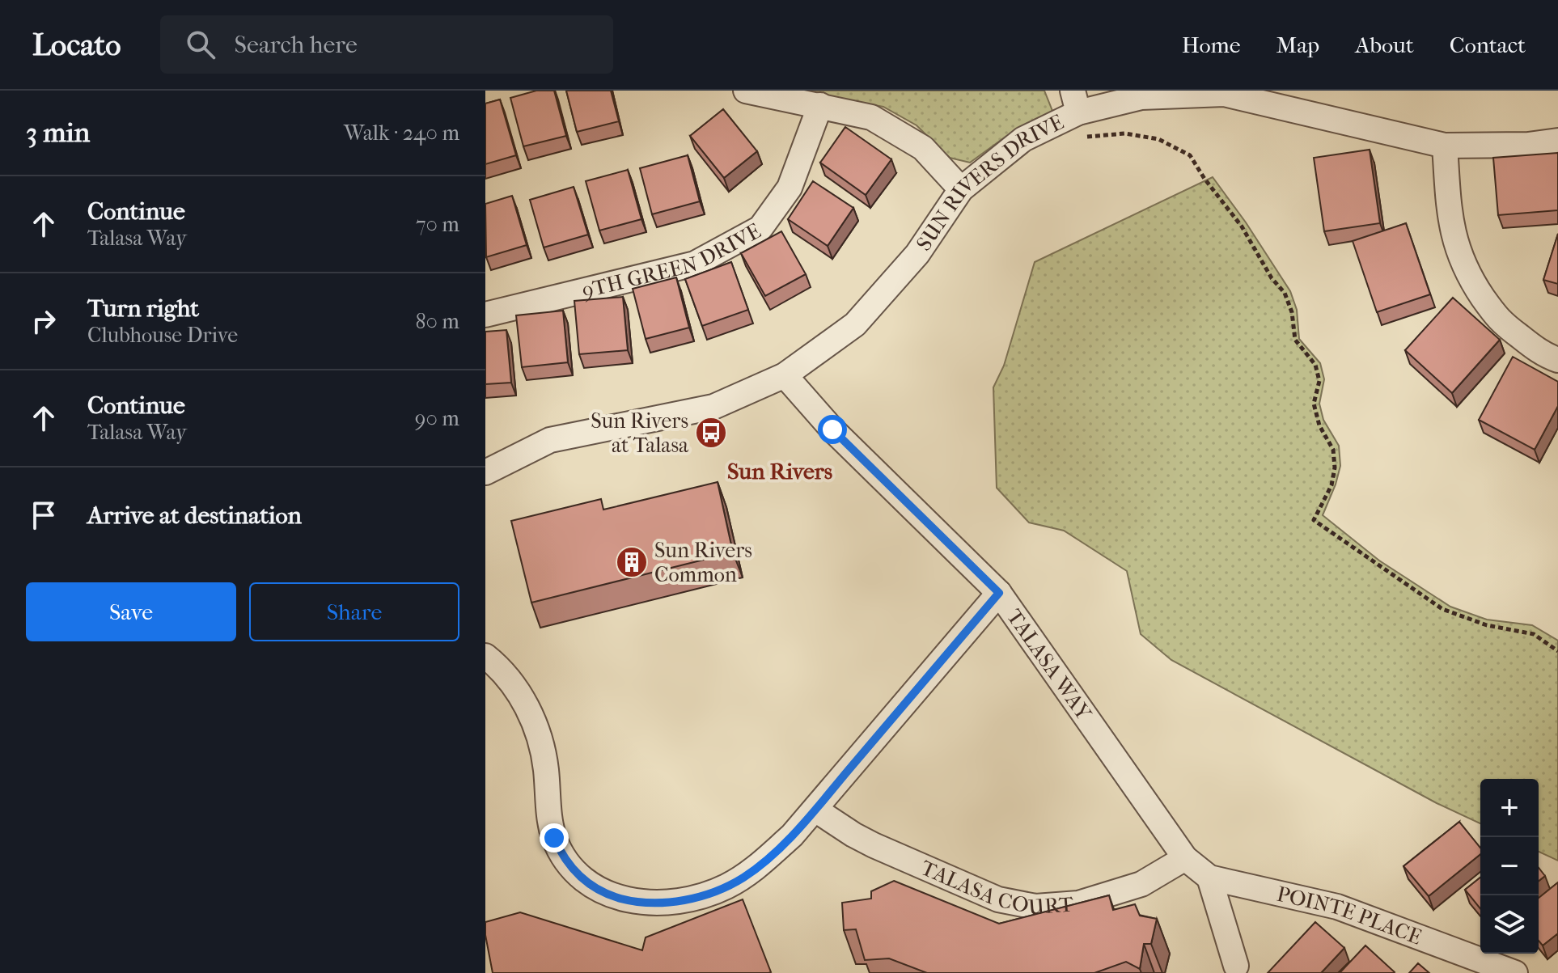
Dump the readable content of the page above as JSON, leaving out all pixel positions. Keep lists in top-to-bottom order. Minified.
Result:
{"streets":{"street":["SUN RIVERS DRIVE","9TH GREEN DRIVE","TALASA WAY","TALASA COURT","POINTE PLACE"]},"crossings":[["SUN RIVERS DRIVE","TALASA WAY"],["TALASA WAY","TALASA COURT"],["TALASA WAY","POINTE PLACE"],["TALASA COURT","POINTE PLACE"]],"districts":["Sun Rivers"],"places":{"bus stop":["Sun Rivers at Talasa"],"building":["Sun Rivers Common"]},"page":{"header":"Locato","search":"Search here","nav":["Home","Map","About","Contact"],"heading":["3 min","Walk · 240 m"],"list":[["Continue","Talasa Way","70 m"],["Turn right","Clubhouse Drive","80 m"],["Continue","Talasa Way","90 m"],"Arrive at destination"],"buttons":["Save","Share"],"map_buttons":["+","−"]}}
